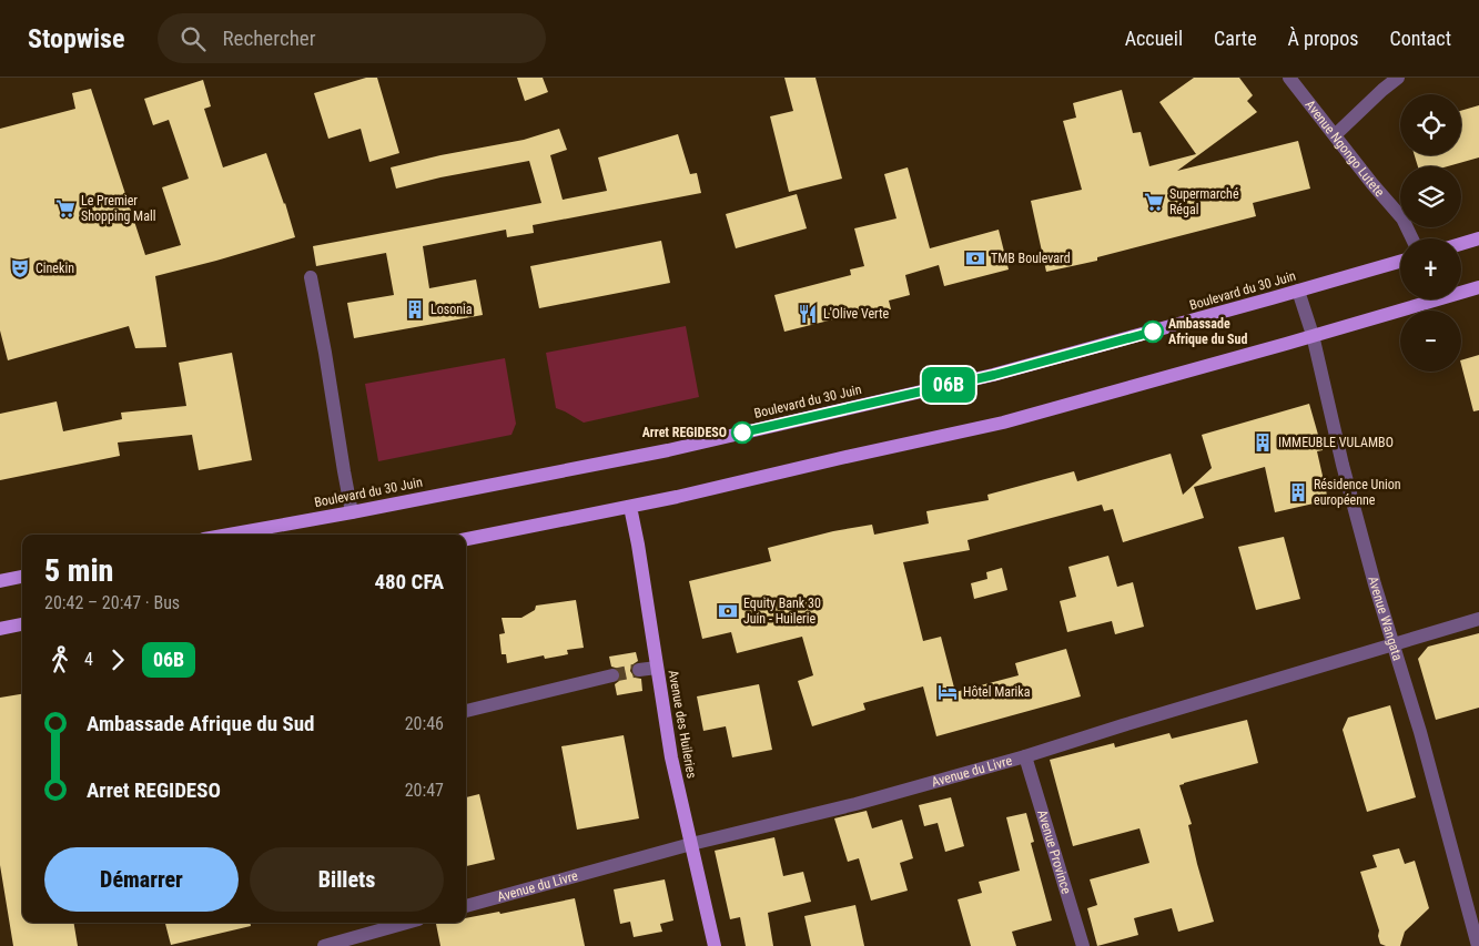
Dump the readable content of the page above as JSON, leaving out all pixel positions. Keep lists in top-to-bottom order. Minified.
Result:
{"streets":{"main road":["Boulevard du 30 Juin","Avenue des Huileries"],"street":["Avenue Ngongo Lutete","Avenue Wangata","Avenue du Livre","Avenue Province"]},"crossings":[["Boulevard du 30 Juin","Avenue Wangata"],["Avenue Wangata","Avenue du Livre"],["Avenue des Huileries","Avenue du Livre"],["Avenue du Livre","Avenue Province"]],"places":{"supermarket":["Supermarché Régal","Le Premier Shopping Mall"],"bank":["TMB Boulevard","Equity Bank 30 Juin - Huilerie"],"theatre":["Cinekin"],"building":["Losonia","IMMEUBLE VULAMBO","Résidence Union européenne"],"restaurant":["L'Olive Verte"],"other":["Ambassade Afrique du Sud","Arret REGIDESO"],"hotel":["Hôtel Marika"]},"lines":["bus line 06B"],"page":{"header":"Stopwise","search":"Rechercher","nav":["Accueil","Carte","À propos","Contact"],"on_map":"06B","map_buttons":["+","−"],"heading":["5 min","20:42 – 20:47 · Bus","480 CFA"],"legs":["4","06B"],"list":[{"name":"Ambassade Afrique du Sud","value":"20:46"},{"name":"Arret REGIDESO","value":"20:47"}],"buttons":["Démarrer","Billets"]}}
